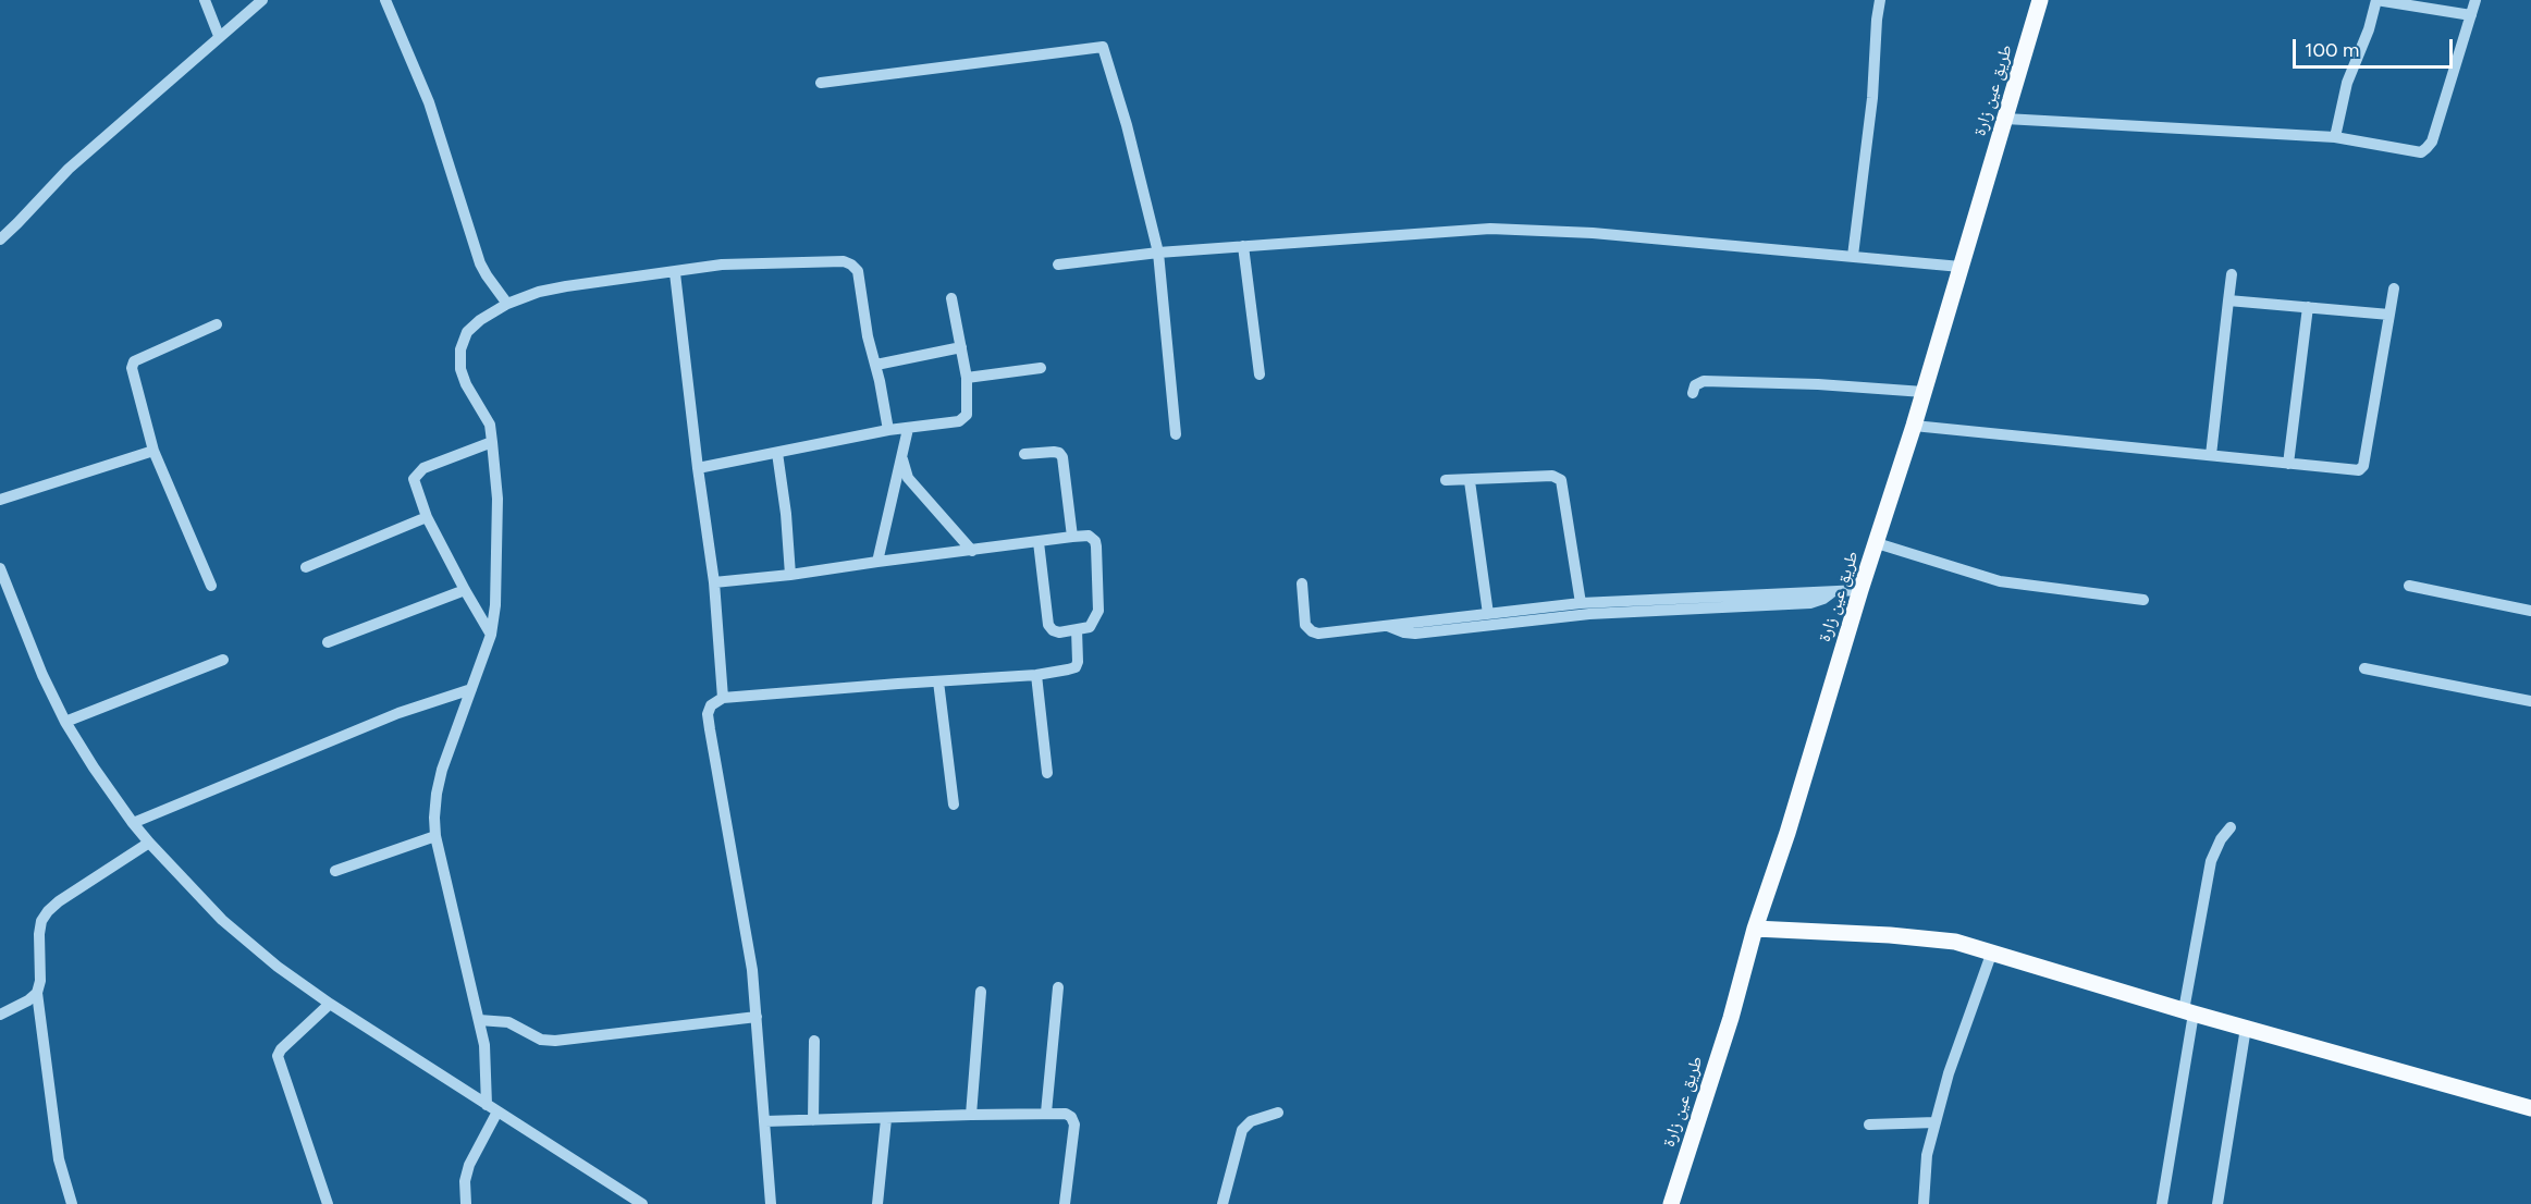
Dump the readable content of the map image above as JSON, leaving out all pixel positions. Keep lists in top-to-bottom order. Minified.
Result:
{"streets":{"main road":["طريق عين زارة"]},"scale_bar":"100 m"}
